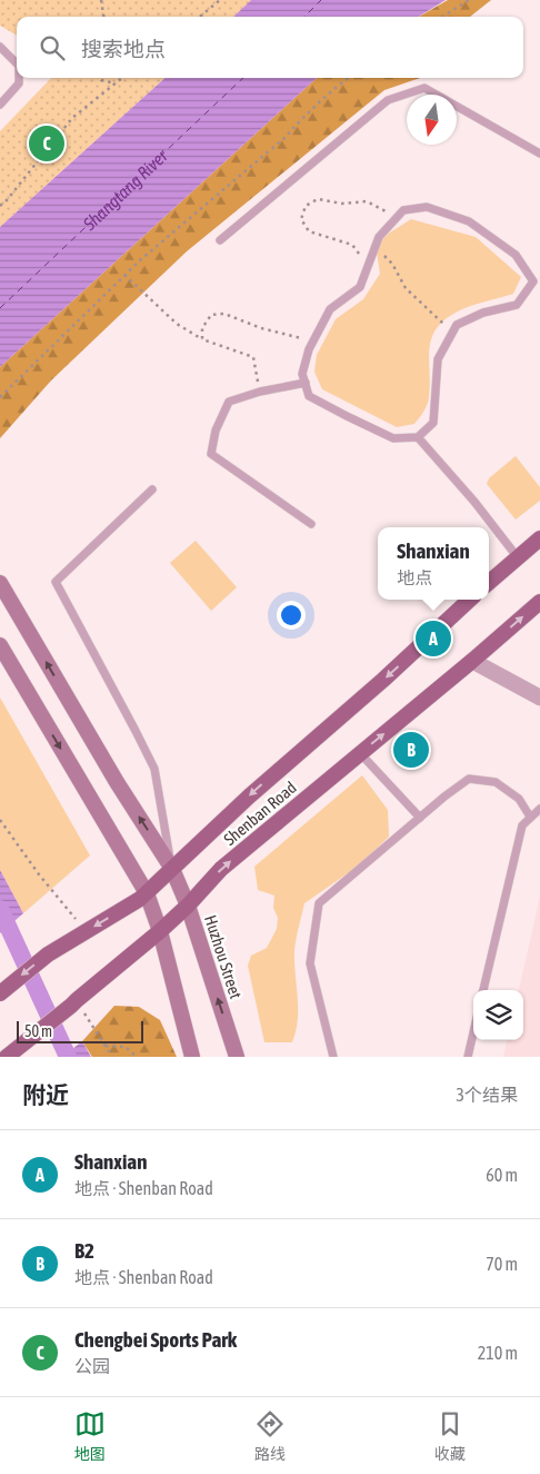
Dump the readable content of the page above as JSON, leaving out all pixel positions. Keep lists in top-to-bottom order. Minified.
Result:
{"streets":{"main road":["Shenban Road","Huzhou Street"]},"crossings":[["Shenban Road","Huzhou Street"]],"water":["Shangtang River"],"scale_bar":"50 m","north":"bottom","page":{"search":"搜索地点","pins":["C","A","B"],"popup":["Shanxian","地点"],"scale":"50 m","heading":["附近","3个结果"],"list":[{"mark":"A","name":"Shanxian","note":"地点 · Shenban Road","value":"60 m"},{"mark":"B","name":"B2","note":"地点 · Shenban Road","value":"70 m"},{"mark":"C","name":"Chengbei Sports Park","note":"公园","value":"210 m"}],"nav":["地图","路线","收藏"]}}
